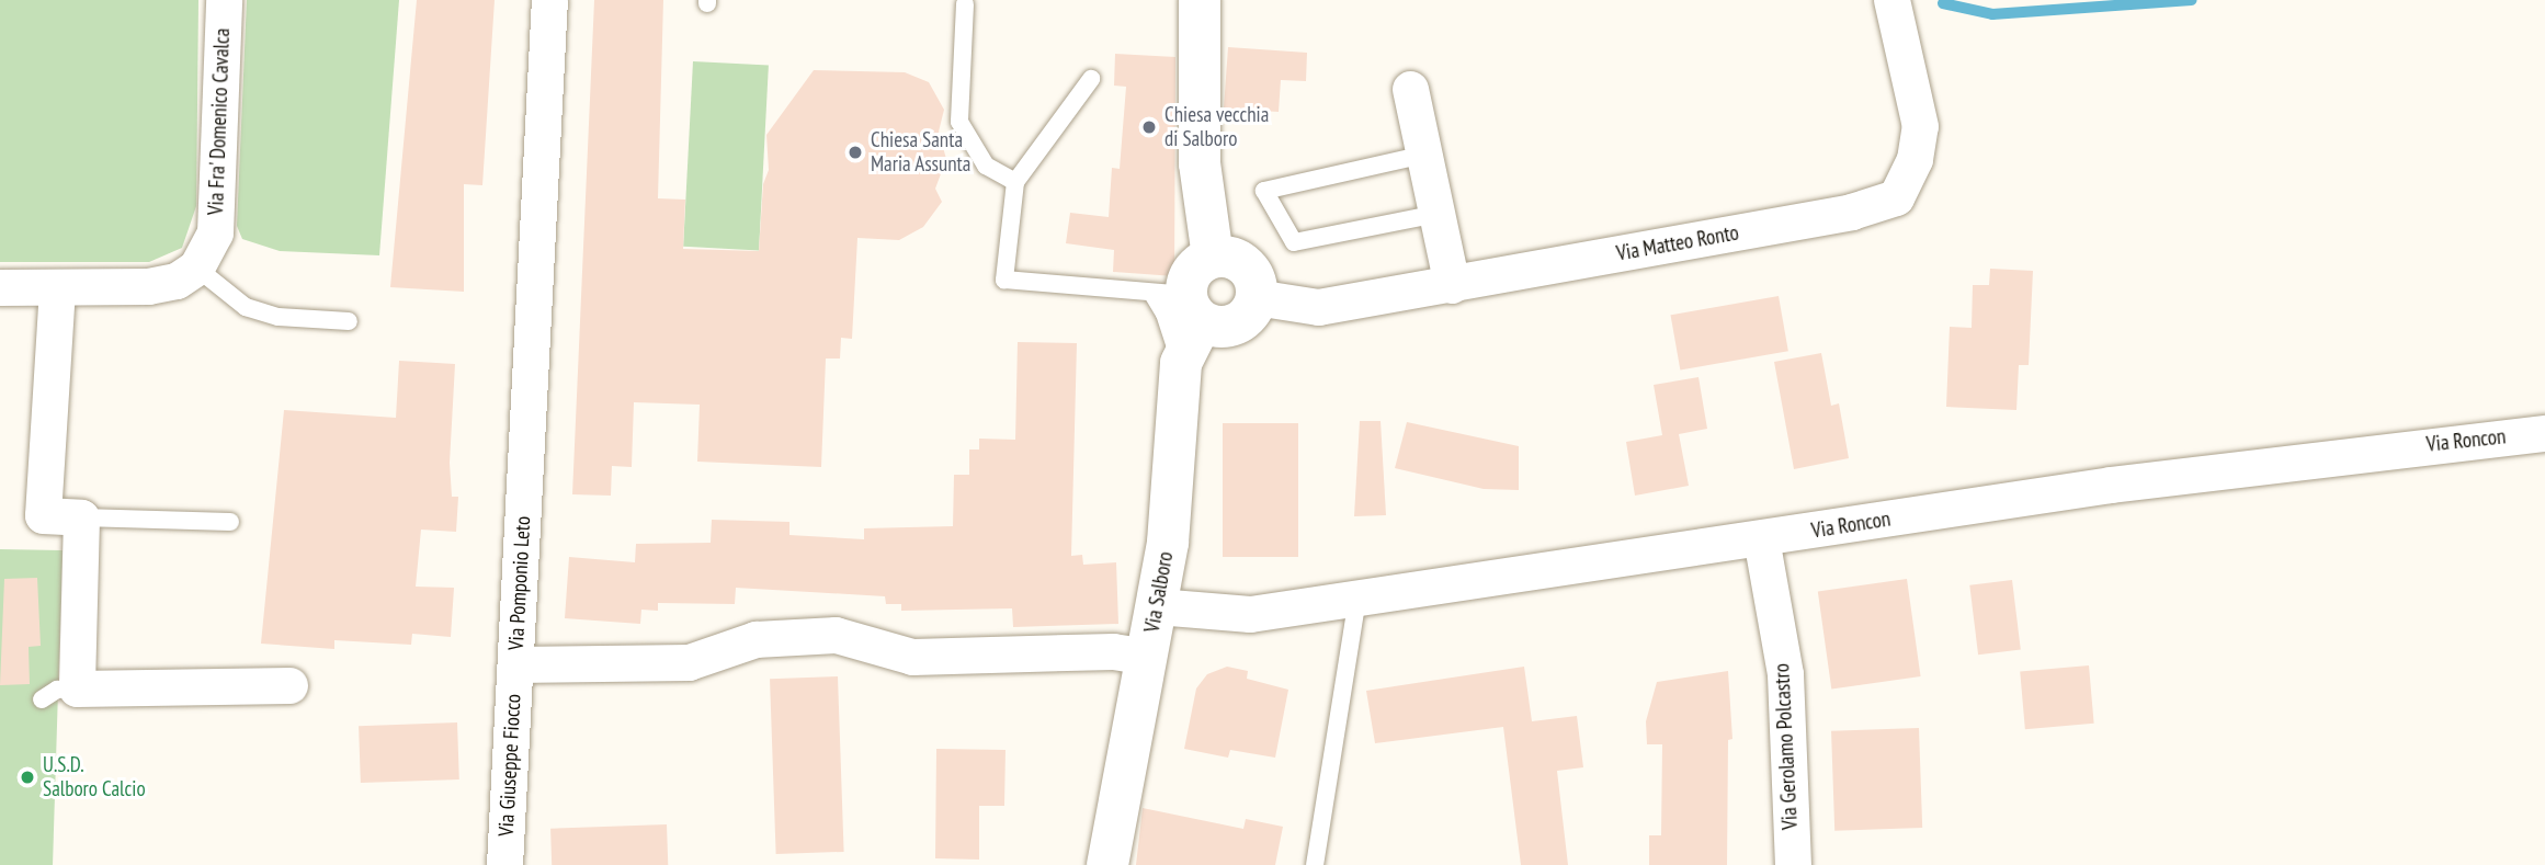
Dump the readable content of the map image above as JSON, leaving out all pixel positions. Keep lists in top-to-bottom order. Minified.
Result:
{"streets":{"street":["Via Fra' Domenico Cavalca","Via Matteo Ronto","Via Roncon","Via Pomponio Leto","Via Salboro","Via Gerolamo Polcastro","Via Giuseppe Fiocco"]},"crossings":[["Via Matteo Ronto","Via Salboro"],["Via Roncon","Via Salboro"],["Via Roncon","Via Gerolamo Polcastro"],["Via Pomponio Leto","Via Salboro"],["Via Pomponio Leto","Via Giuseppe Fiocco"]],"places":["Chiesa vecchia di Salboro","Chiesa Santa Maria Assunta","U.S.D. Salboro Calcio"]}
